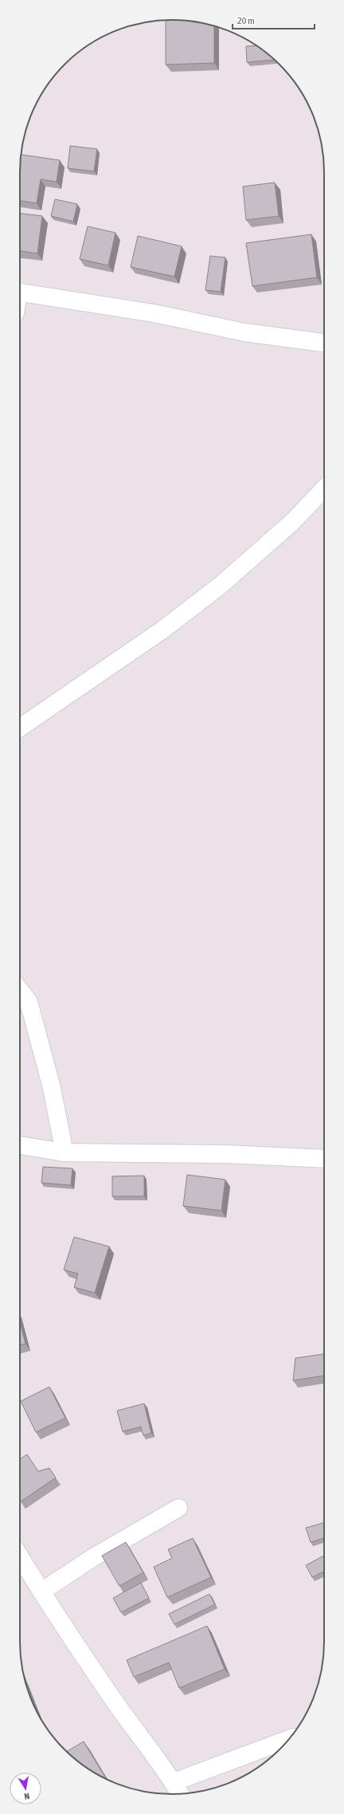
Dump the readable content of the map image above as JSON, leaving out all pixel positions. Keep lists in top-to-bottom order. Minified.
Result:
{"scale_bar":"20 m","north":"bottom"}
